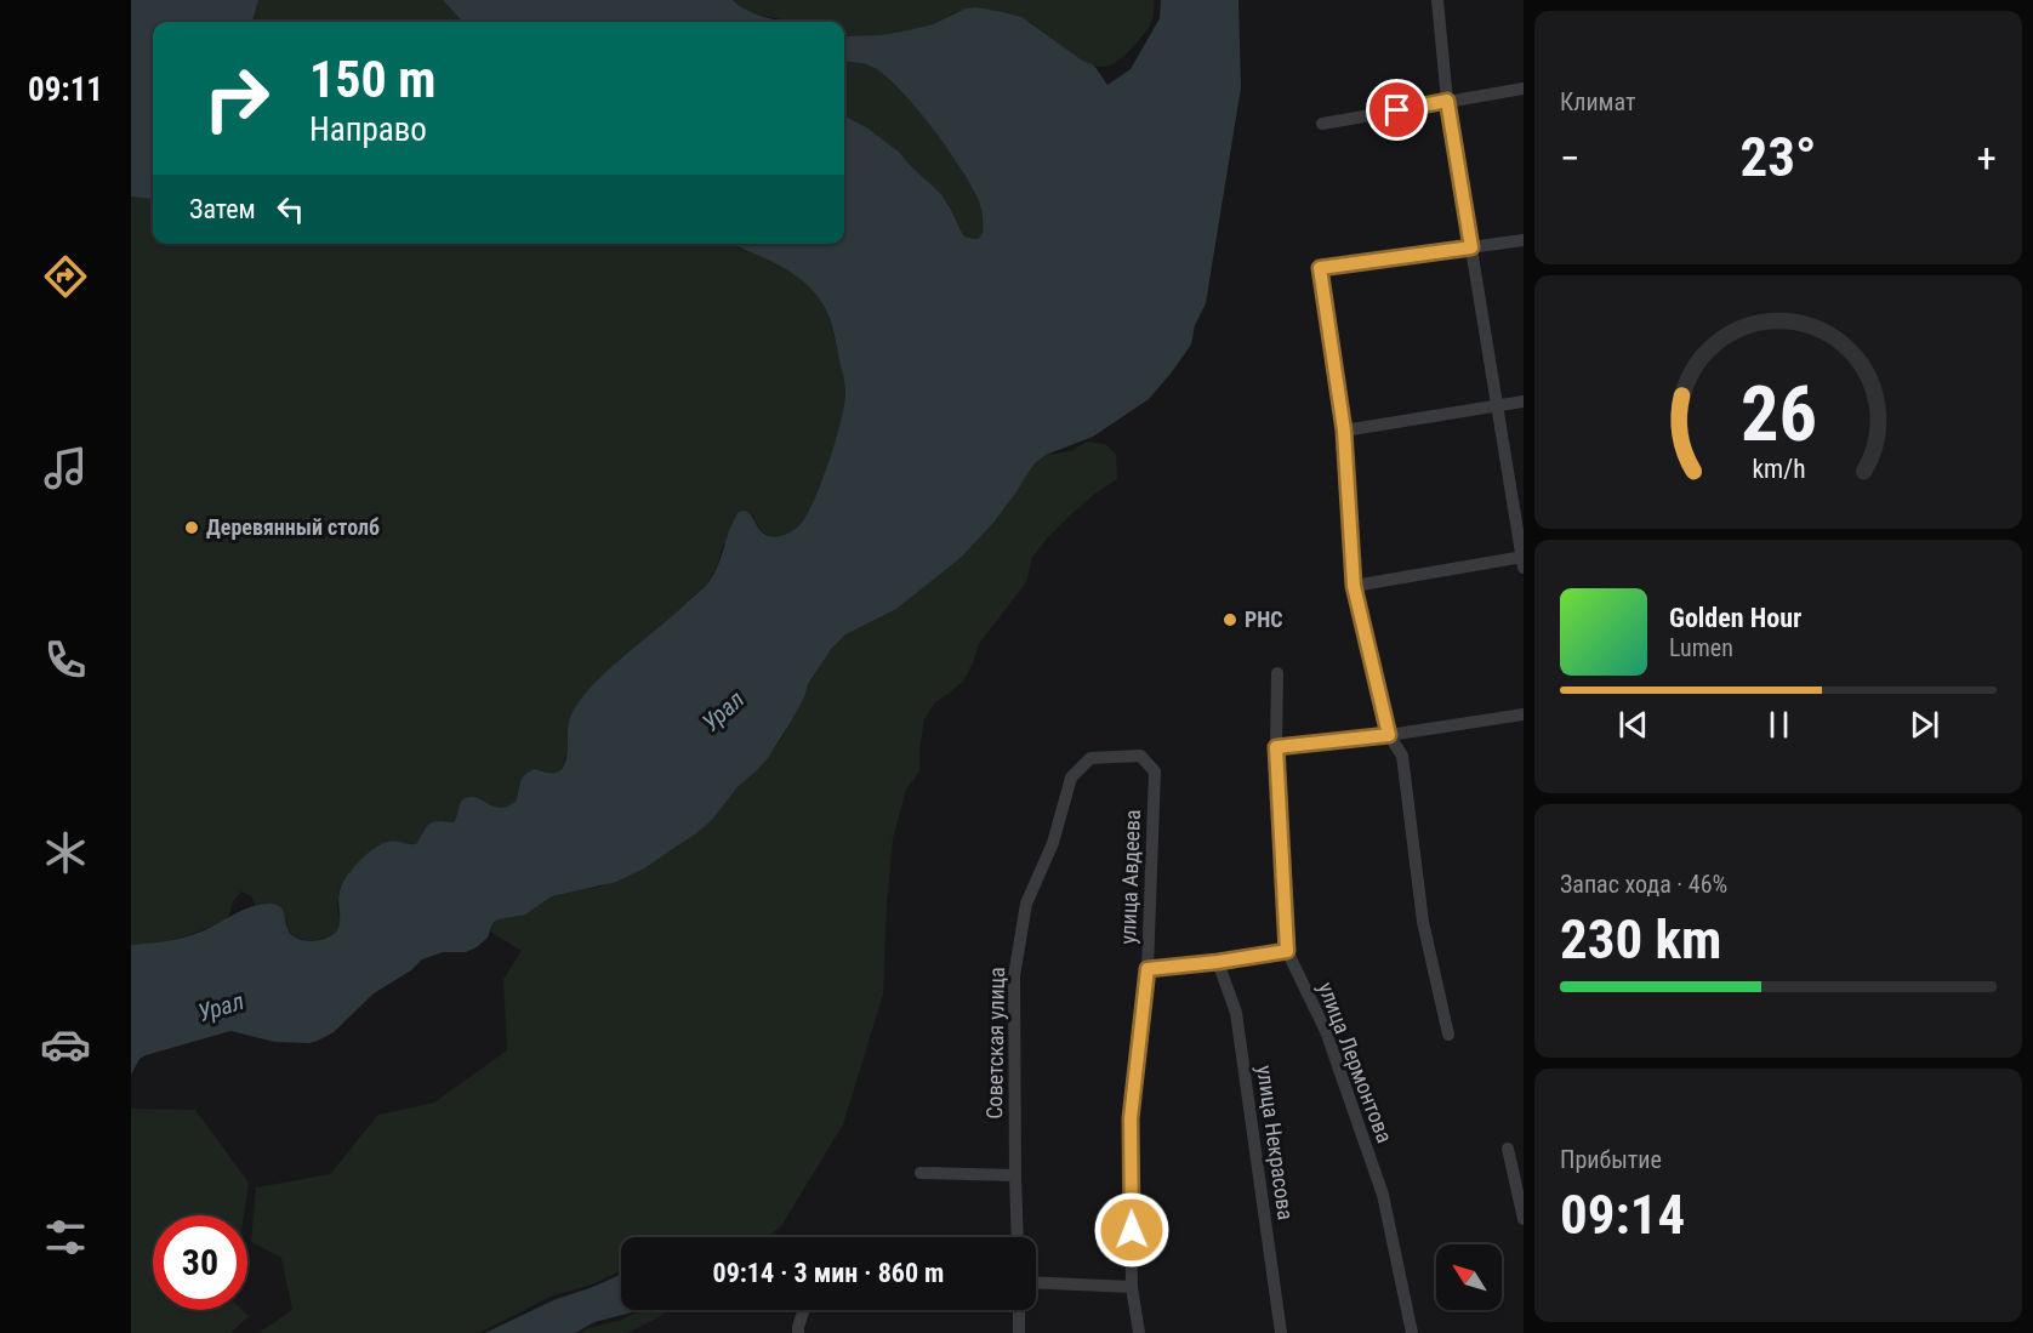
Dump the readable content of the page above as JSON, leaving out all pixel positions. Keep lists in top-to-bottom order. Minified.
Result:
{"streets":{"street":["улица Авдеева","Советская улица","улица Лермонтова","улица Некрасова"]},"crossings":[["улица Авдеева","Советская улица"]],"water":["Урал"],"places":["Деревянный столб","РНС"],"north":"top left","page":{"tabs":"09:11","tile":["Климат",["Запас хода · 46%","230 km"],["Прибытие","09:14"]],"turn":["150 m","Направо"],"heat":["−","23°","+"],"then":"Затем","song":["Golden Hour","Lumen"],"limit":"30","trip":"09:14 · 3 мин · 860 m","gauge":["26","km/h"]}}
